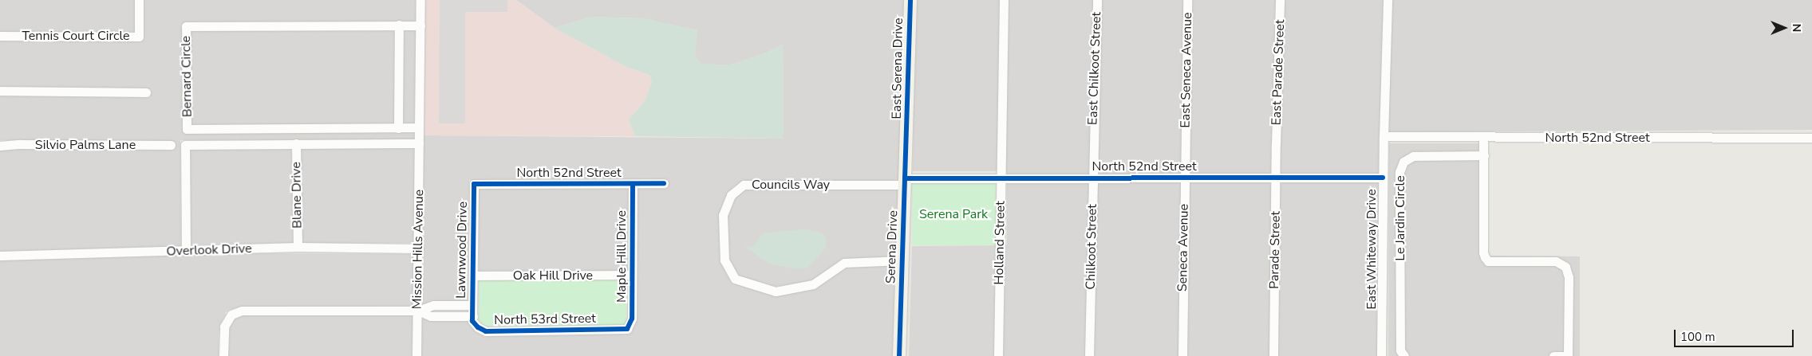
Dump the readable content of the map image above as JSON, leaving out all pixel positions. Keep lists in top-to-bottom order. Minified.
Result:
{"streets":{"street":["Tennis Court Circle","East Serena Drive","East Chilkoot Street","East Seneca Avenue","East Parade Street","Bernard Circle","North 52nd Street","Silvio Palms Lane","Councils Way","Blane Drive","Le Jardin Circle","Holland Street","Serena Drive","Chilkoot Street","Seneca Avenue","Mission Hills Avenue","East Whiteway Drive","Overlook Drive","Lawnwood Drive","Parade Street","Maple Hill Drive","Oak Hill Drive","North 53rd Street"]},"crossings":[["East Serena Drive","Serena Drive"],["East Chilkoot Street","Chilkoot Street"],["East Seneca Avenue","Seneca Avenue"],["East Parade Street","Parade Street"],["Bernard Circle","Mission Hills Avenue"],["North 52nd Street","Councils Way"],["North 52nd Street","Holland Street"],["North 52nd Street","Serena Drive"],["North 52nd Street","Chilkoot Street"],["North 52nd Street","Seneca Avenue"],["North 52nd Street","East Whiteway Drive"],["North 52nd Street","Lawnwood Drive"],["North 52nd Street","Parade Street"],["North 52nd Street","Maple Hill Drive"],["Councils Way","Serena Drive"],["Blane Drive","Overlook Drive"],["Mission Hills Avenue","Overlook Drive"],["Lawnwood Drive","Oak Hill Drive"],["Lawnwood Drive","North 53rd Street"],["Maple Hill Drive","Oak Hill Drive"],["Maple Hill Drive","North 53rd Street"]],"parks":["Serena Park"],"scale_bar":"100 m","north":"right"}
